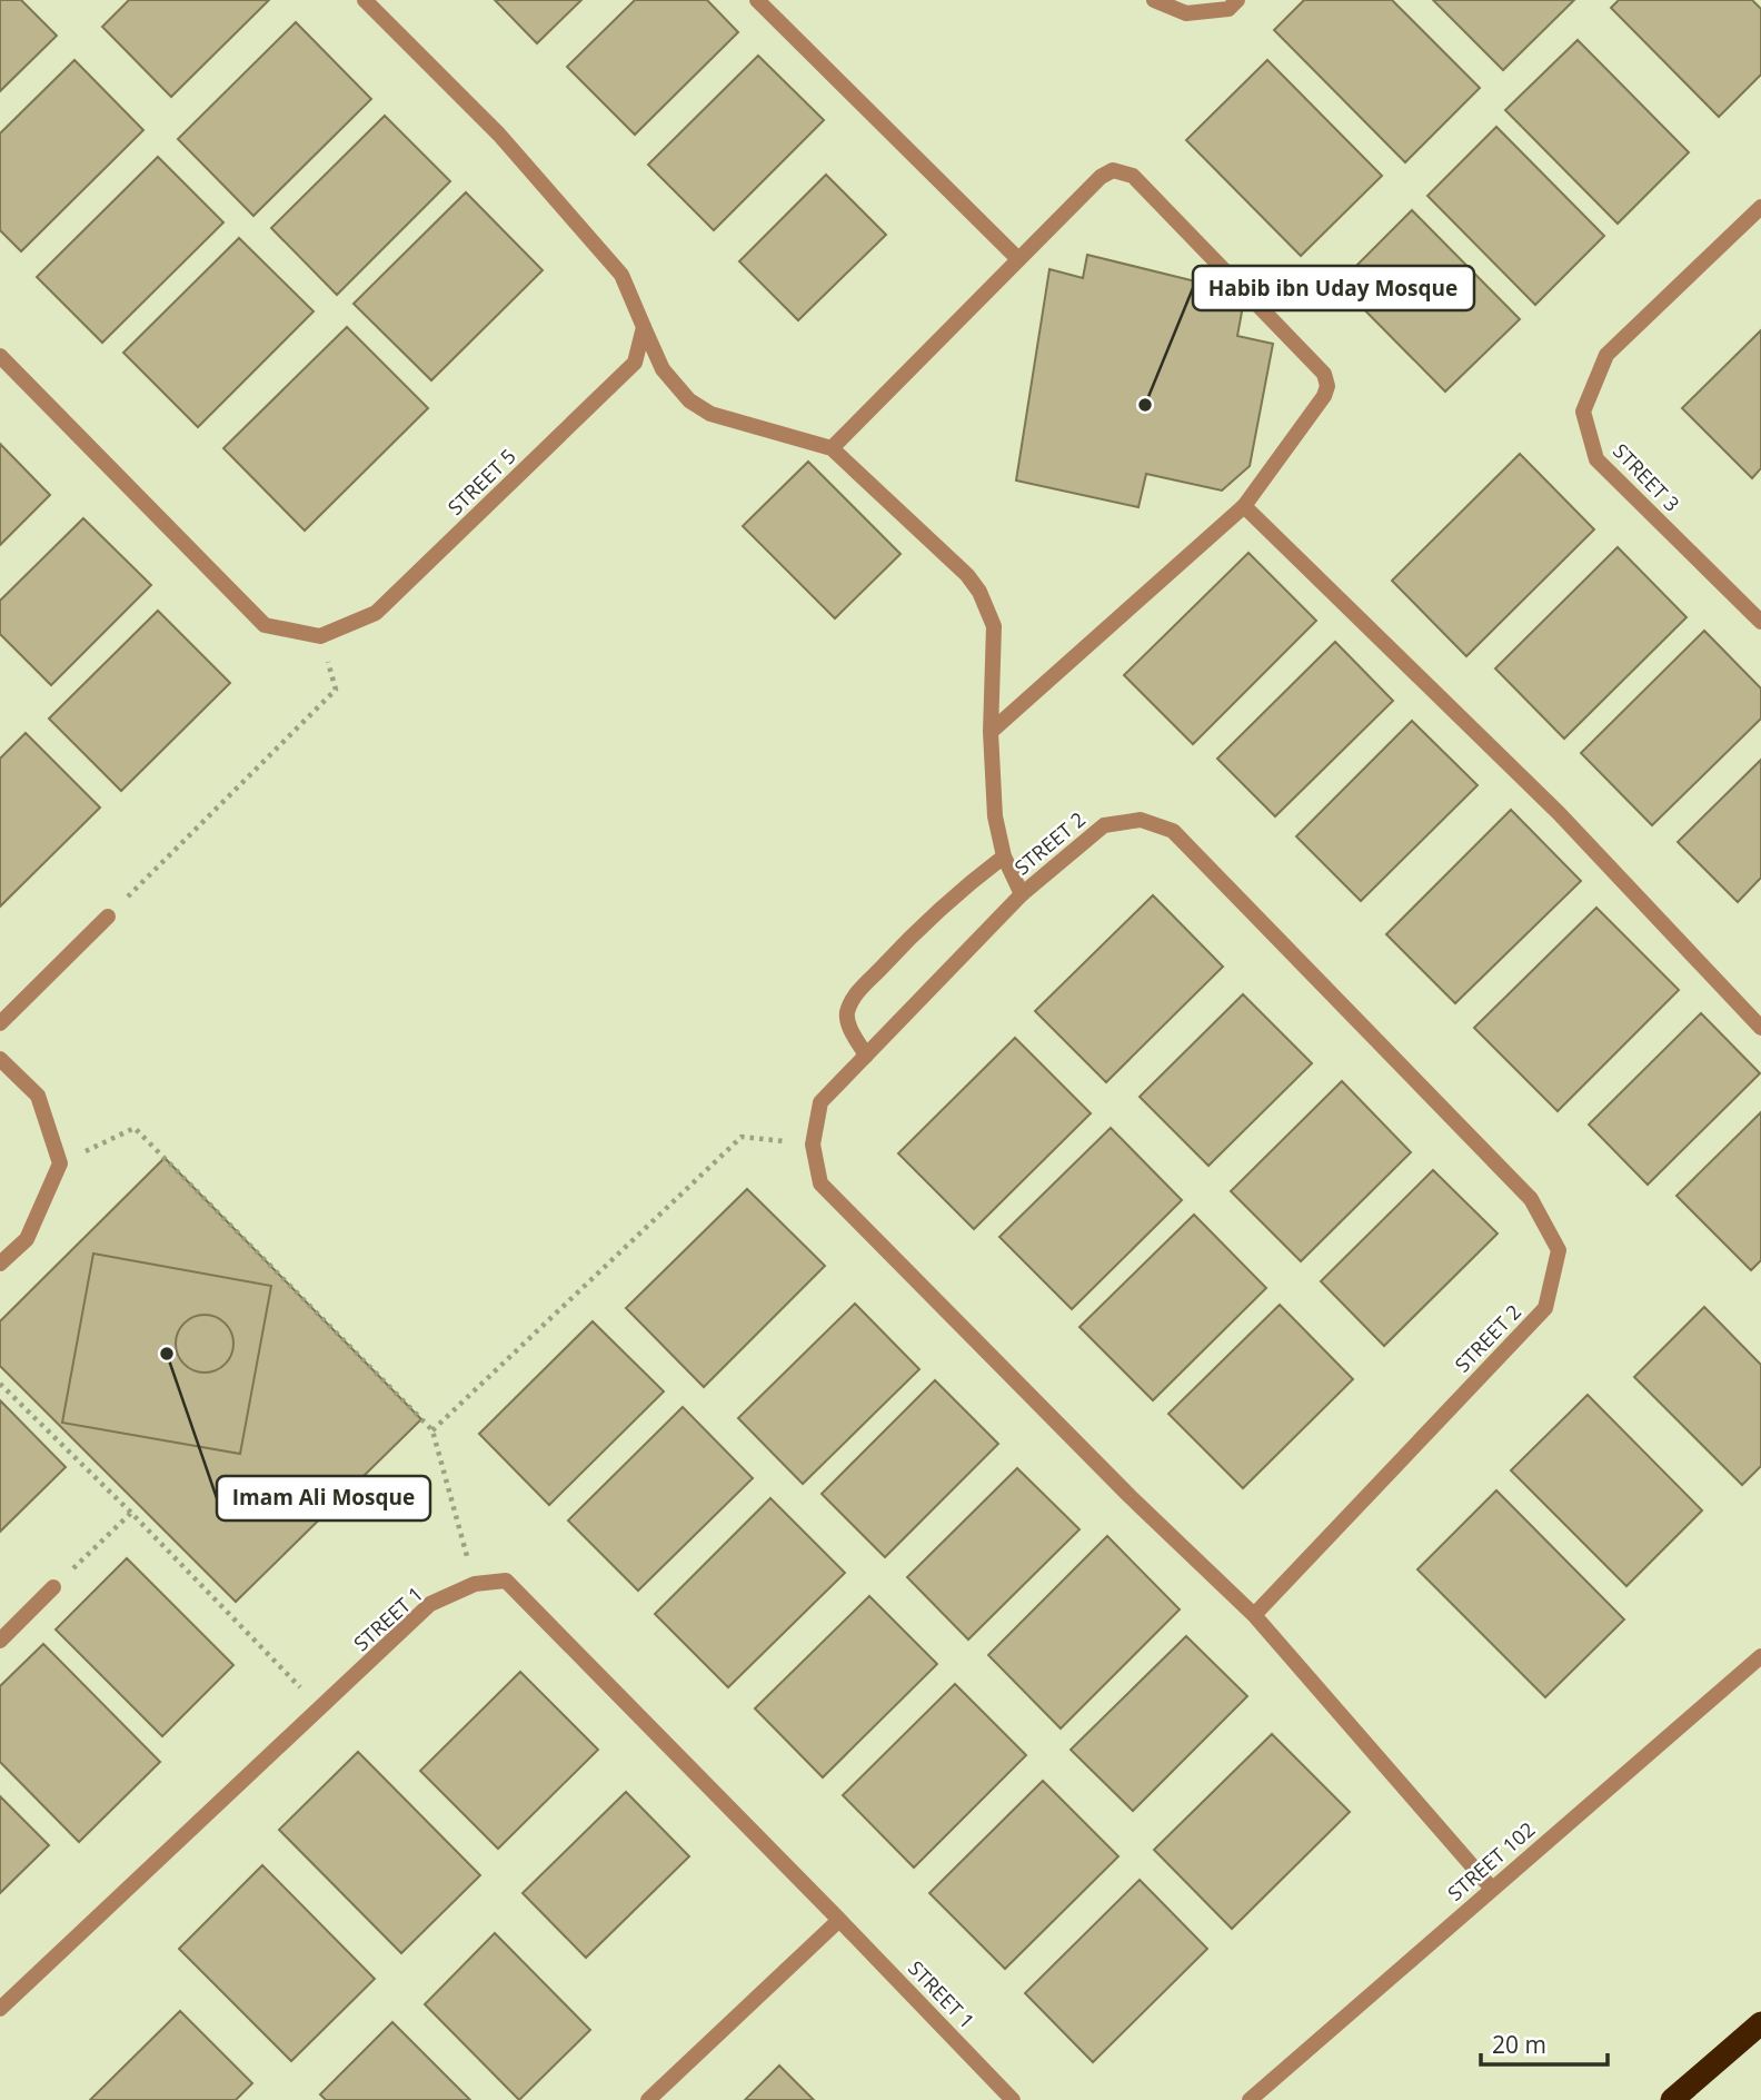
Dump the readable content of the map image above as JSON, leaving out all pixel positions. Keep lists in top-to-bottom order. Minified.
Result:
{"streets":{"street":["STREET 3","STREET 5","STREET 2","STREET 1","STREET 102"]},"crossings":[["STREET 2","STREET 102"]],"places":["Habib ibn Uday Mosque","Imam Ali Mosque"],"scale_bar":"20 m"}
